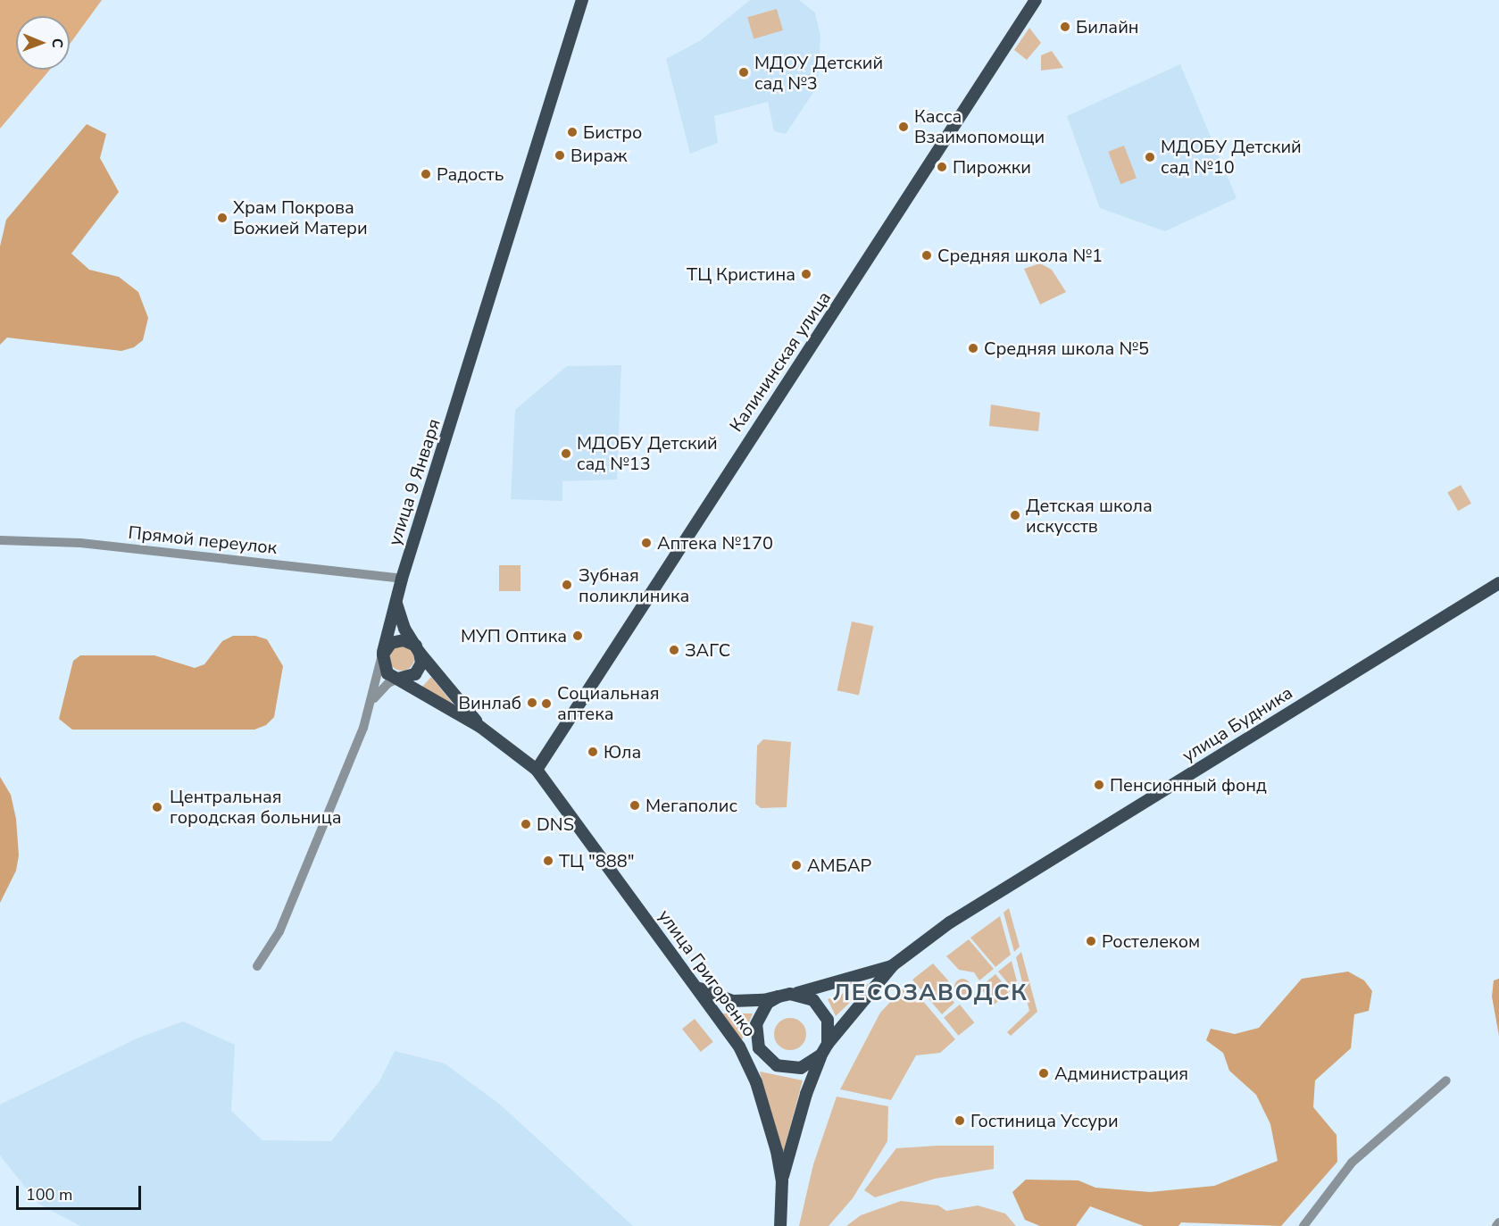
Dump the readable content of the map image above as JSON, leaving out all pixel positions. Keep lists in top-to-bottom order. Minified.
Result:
{"streets":{"main road":["Калининская улица","улица 9 Января","улица Будника","улица Григоренко"],"street":["Прямой переулок"]},"crossings":[["Калининская улица","улица Григоренко"],["улица 9 Января","Прямой переулок"],["улица Будника","улица Григоренко"]],"districts":["ЛЕСОЗАВОДСК"],"places":["Билайн","МДОУ Детский сад №3","Касса Взаимопомощи","Бистро","Вираж","МДОБУ Детский сад №10","Пирожки","Радость","Храм Покрова Божией Матери","Средняя школа №1","ТЦ Кристина","Средняя школа №5","МДОБУ Детский сад №13","Детская школа искусств","Аптека №170","Зубная поликлиника","МУП Оптика","ЗАГС","Винлаб","Социальная аптека","Юла","Пенсионный фонд","Мегаполис","Центральная городская больница","DNS","ТЦ \"888\"","АМБАР","Ростелеком","Администрация","Гостиница Уссури"],"scale_bar":"100 m","north":"right"}
